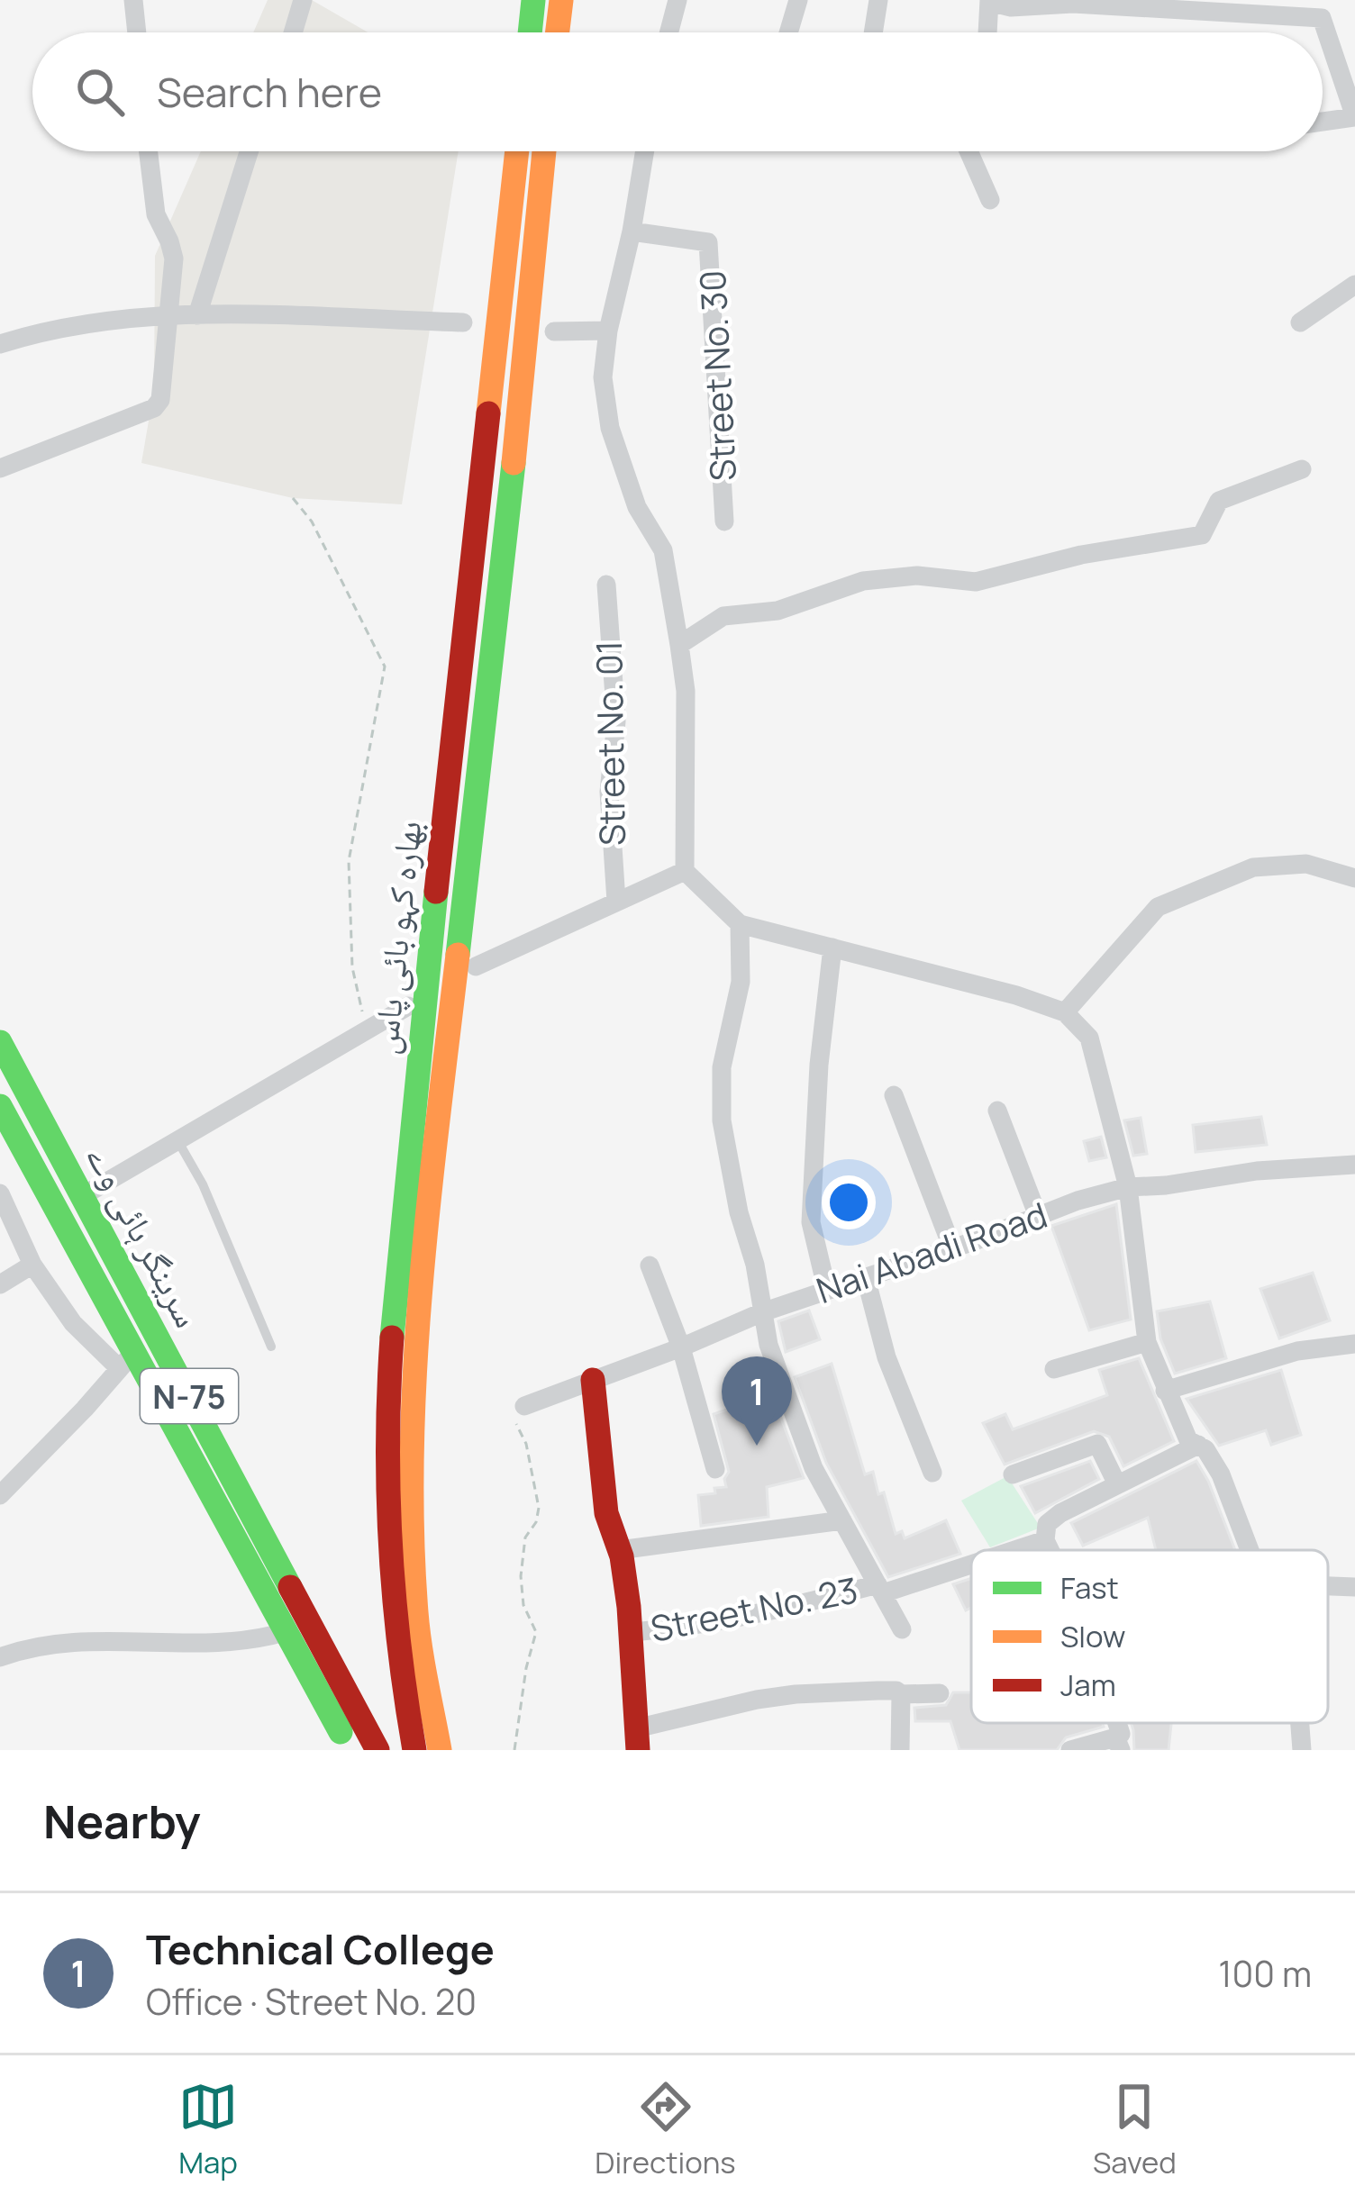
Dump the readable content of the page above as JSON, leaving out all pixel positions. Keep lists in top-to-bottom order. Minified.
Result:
{"streets":{"main road":["بھارہ کہو بائی پاس","سرینگر ہائی وے","N-75"],"street":["Street No. 30","Street No. 01","Nai Abadi Road","Street No. 23"]},"legend":["Fast","Slow","Jam"],"page":{"search":"Search here","pins":"1","heading":"Nearby","list":[{"mark":"1","name":"Technical College","note":"Office · Street No. 20","value":"100 m"}],"nav":["Map","Directions","Saved"]}}
